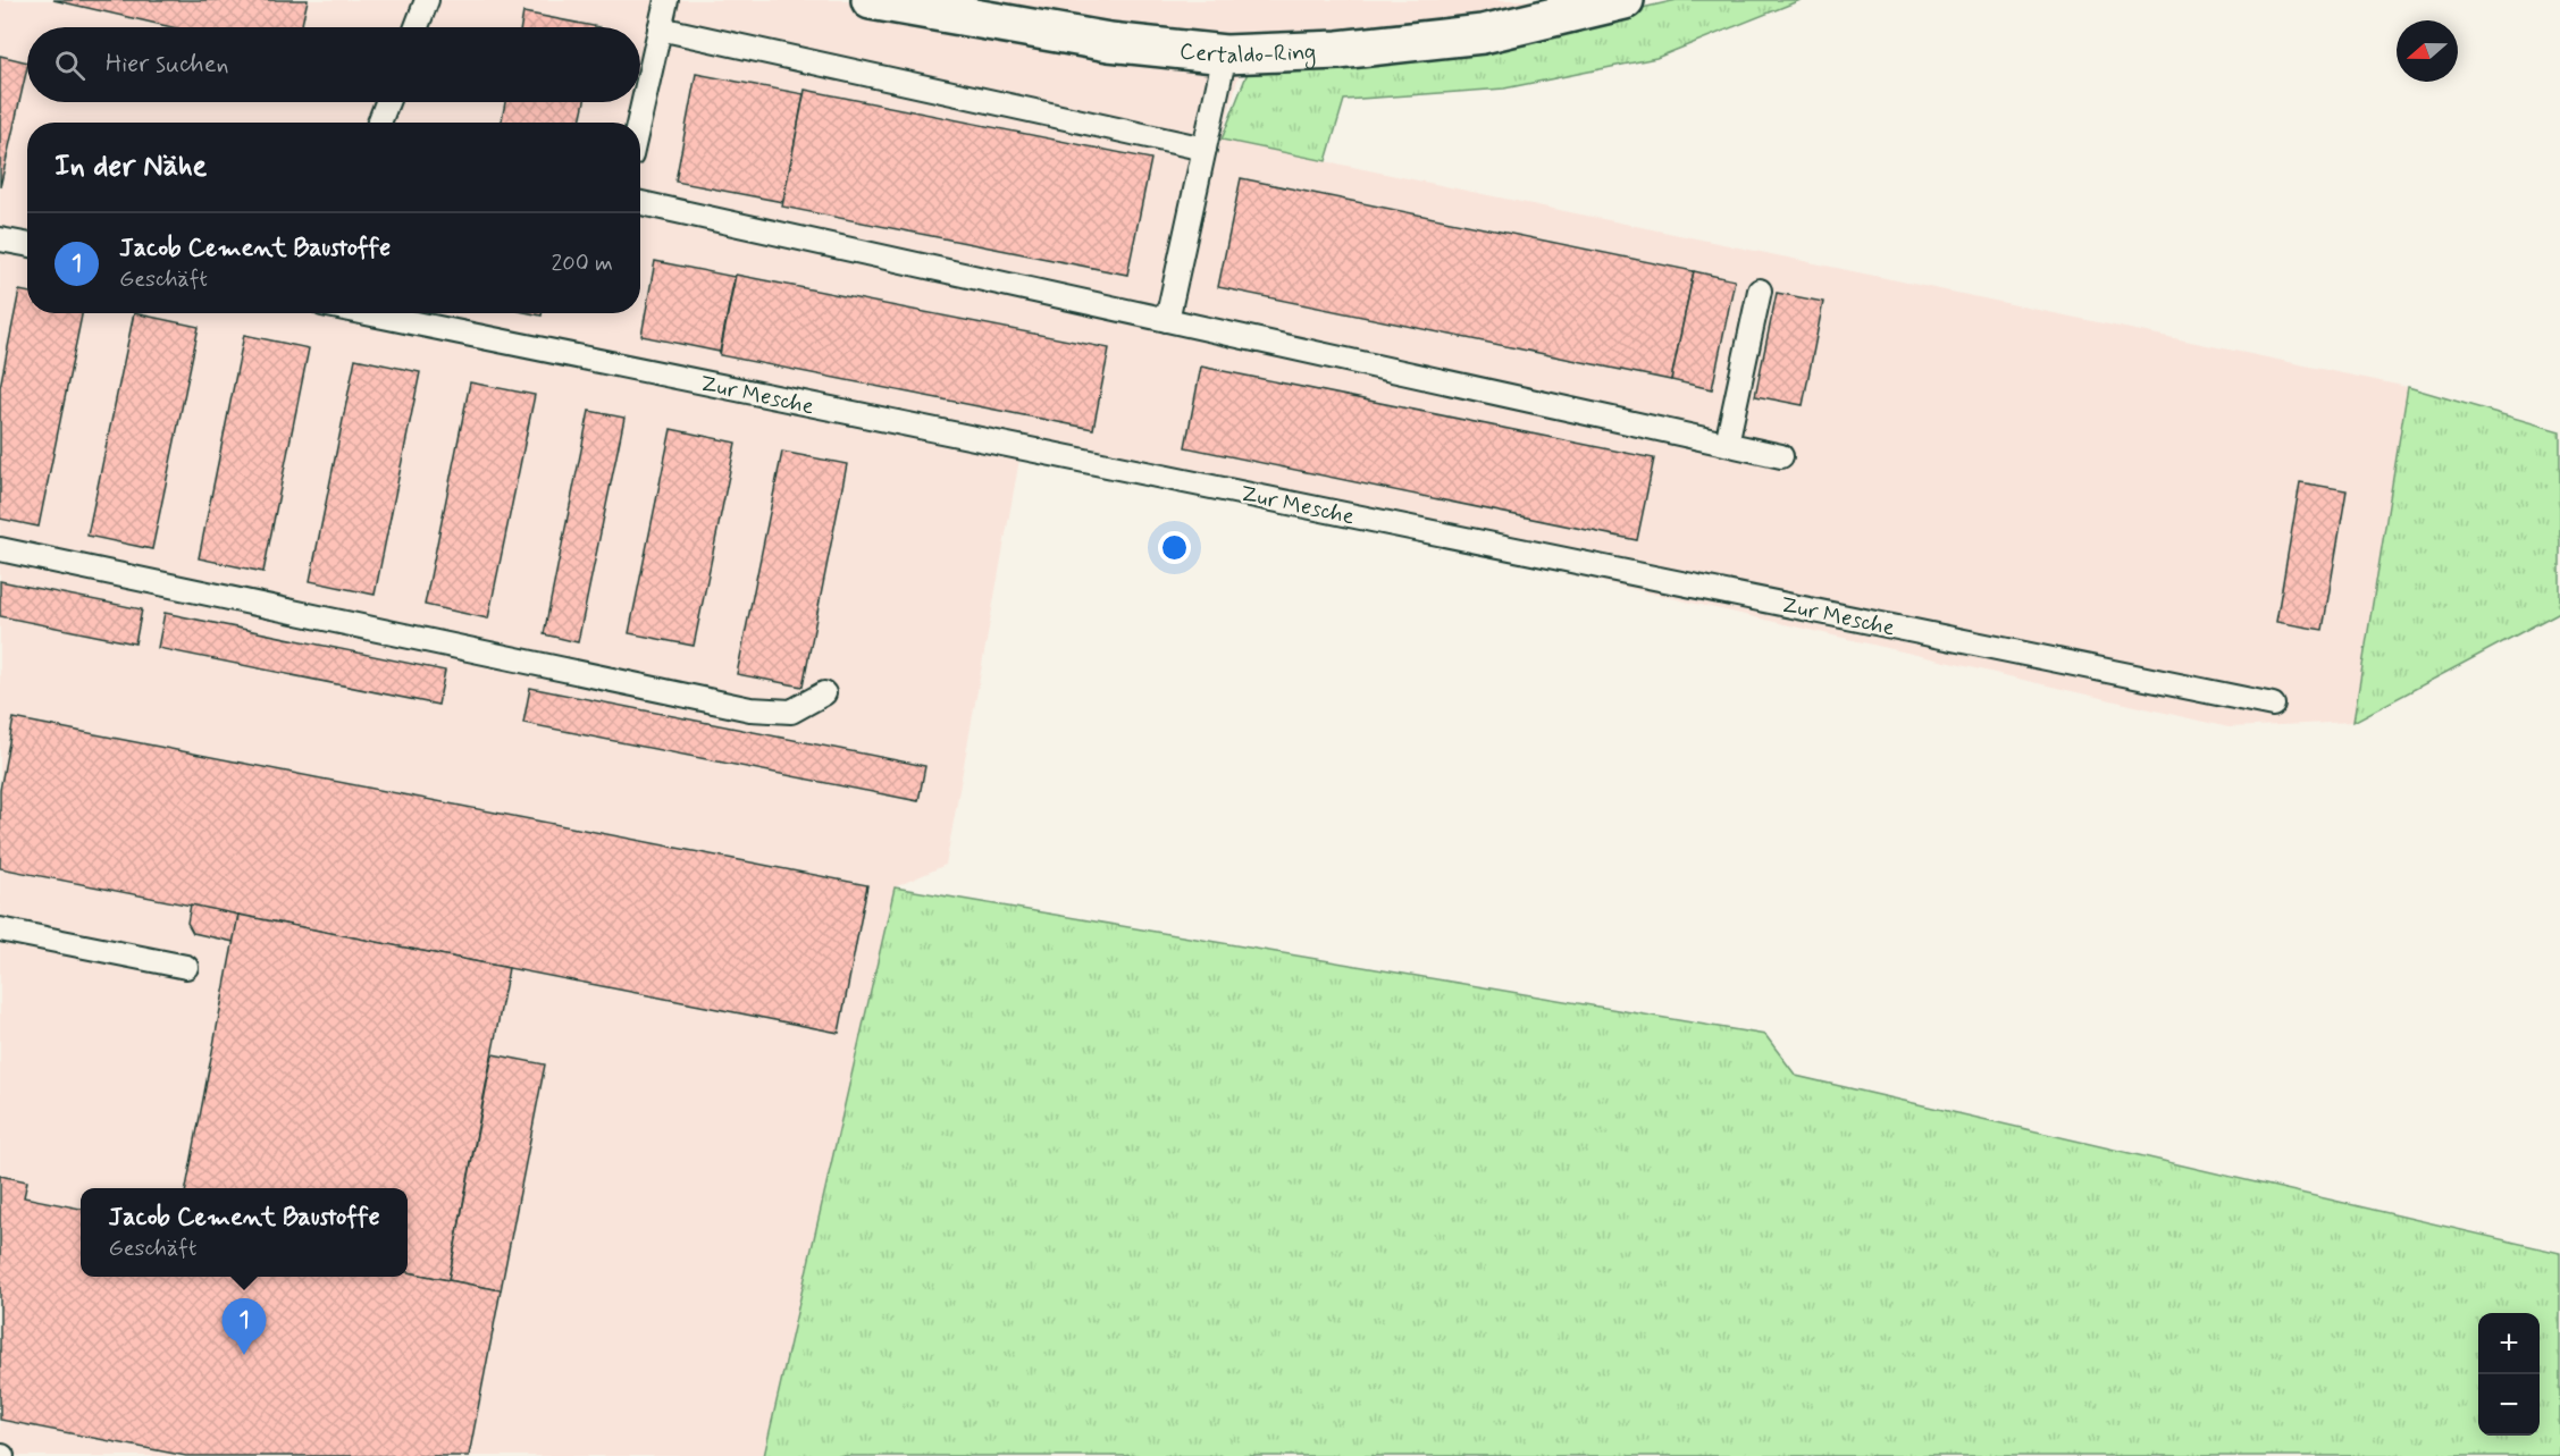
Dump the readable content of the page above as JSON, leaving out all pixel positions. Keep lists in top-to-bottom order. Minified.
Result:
{"streets":{"main road":["Certaldo-Ring"],"lane":["Zur Mesche"]},"north":"left","page":{"search":"Hier suchen","heading":"In der Nähe","list":[{"mark":"1","name":"Jacob Cement Baustoffe","note":"Geschäft","value":"200 m"}],"popup":["Jacob Cement Baustoffe","Geschäft"],"pins":"1","map_buttons":["+","−"]}}
